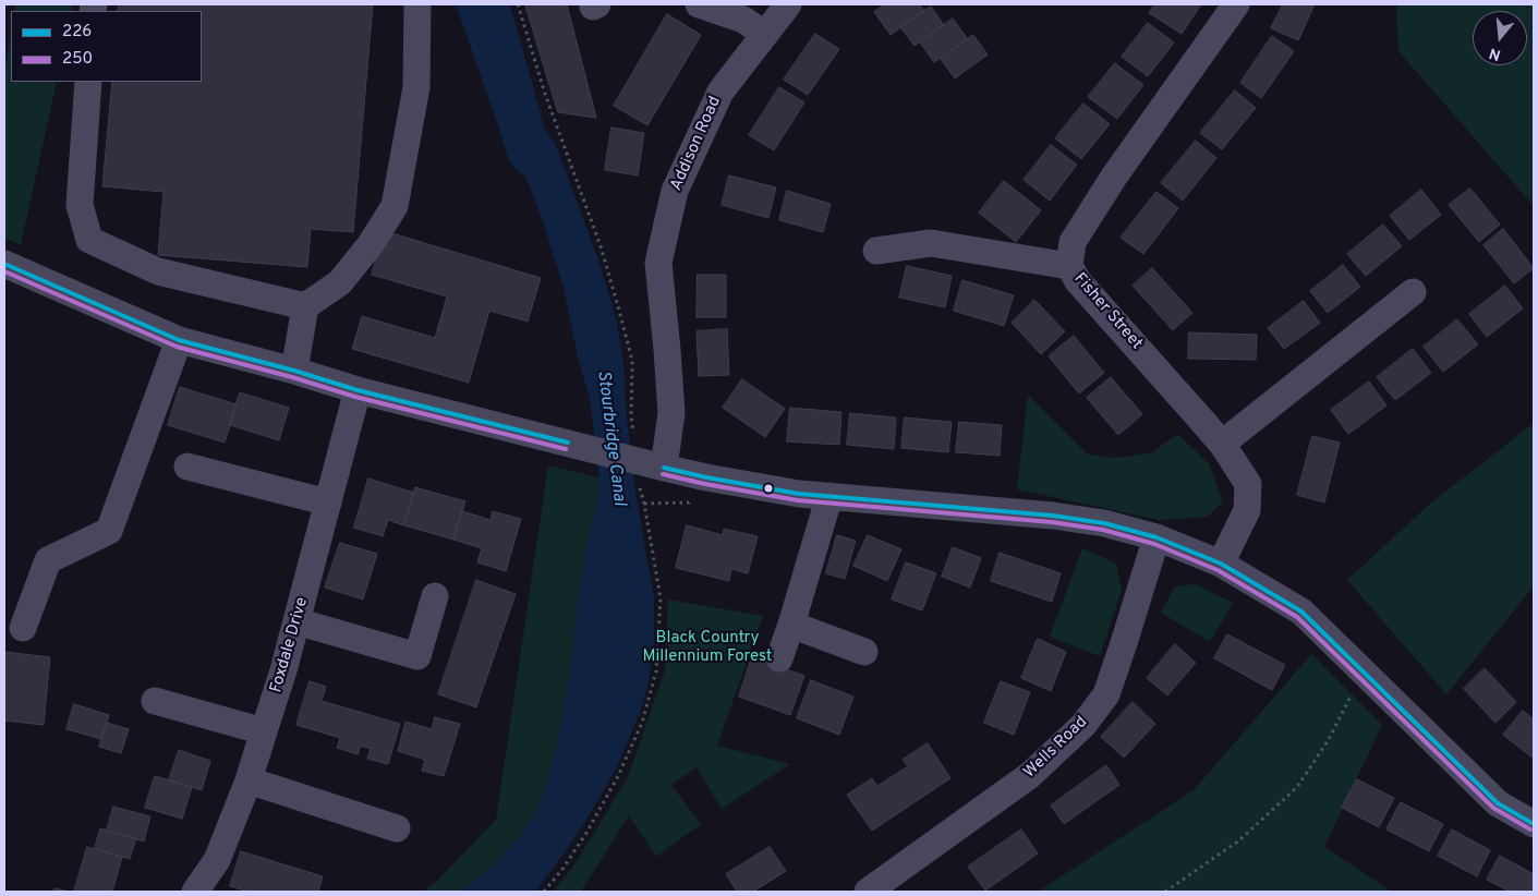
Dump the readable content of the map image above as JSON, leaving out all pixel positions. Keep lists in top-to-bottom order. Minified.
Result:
{"streets":{"street":["Addison Road","Fisher Street","Foxdale Drive","Wells Road"]},"water":["Stourbridge Canal"],"parks":["Black Country Millennium Forest"],"lines":["transit line 226","transit line 250"],"legend":["226","250"],"north":"bottom"}
